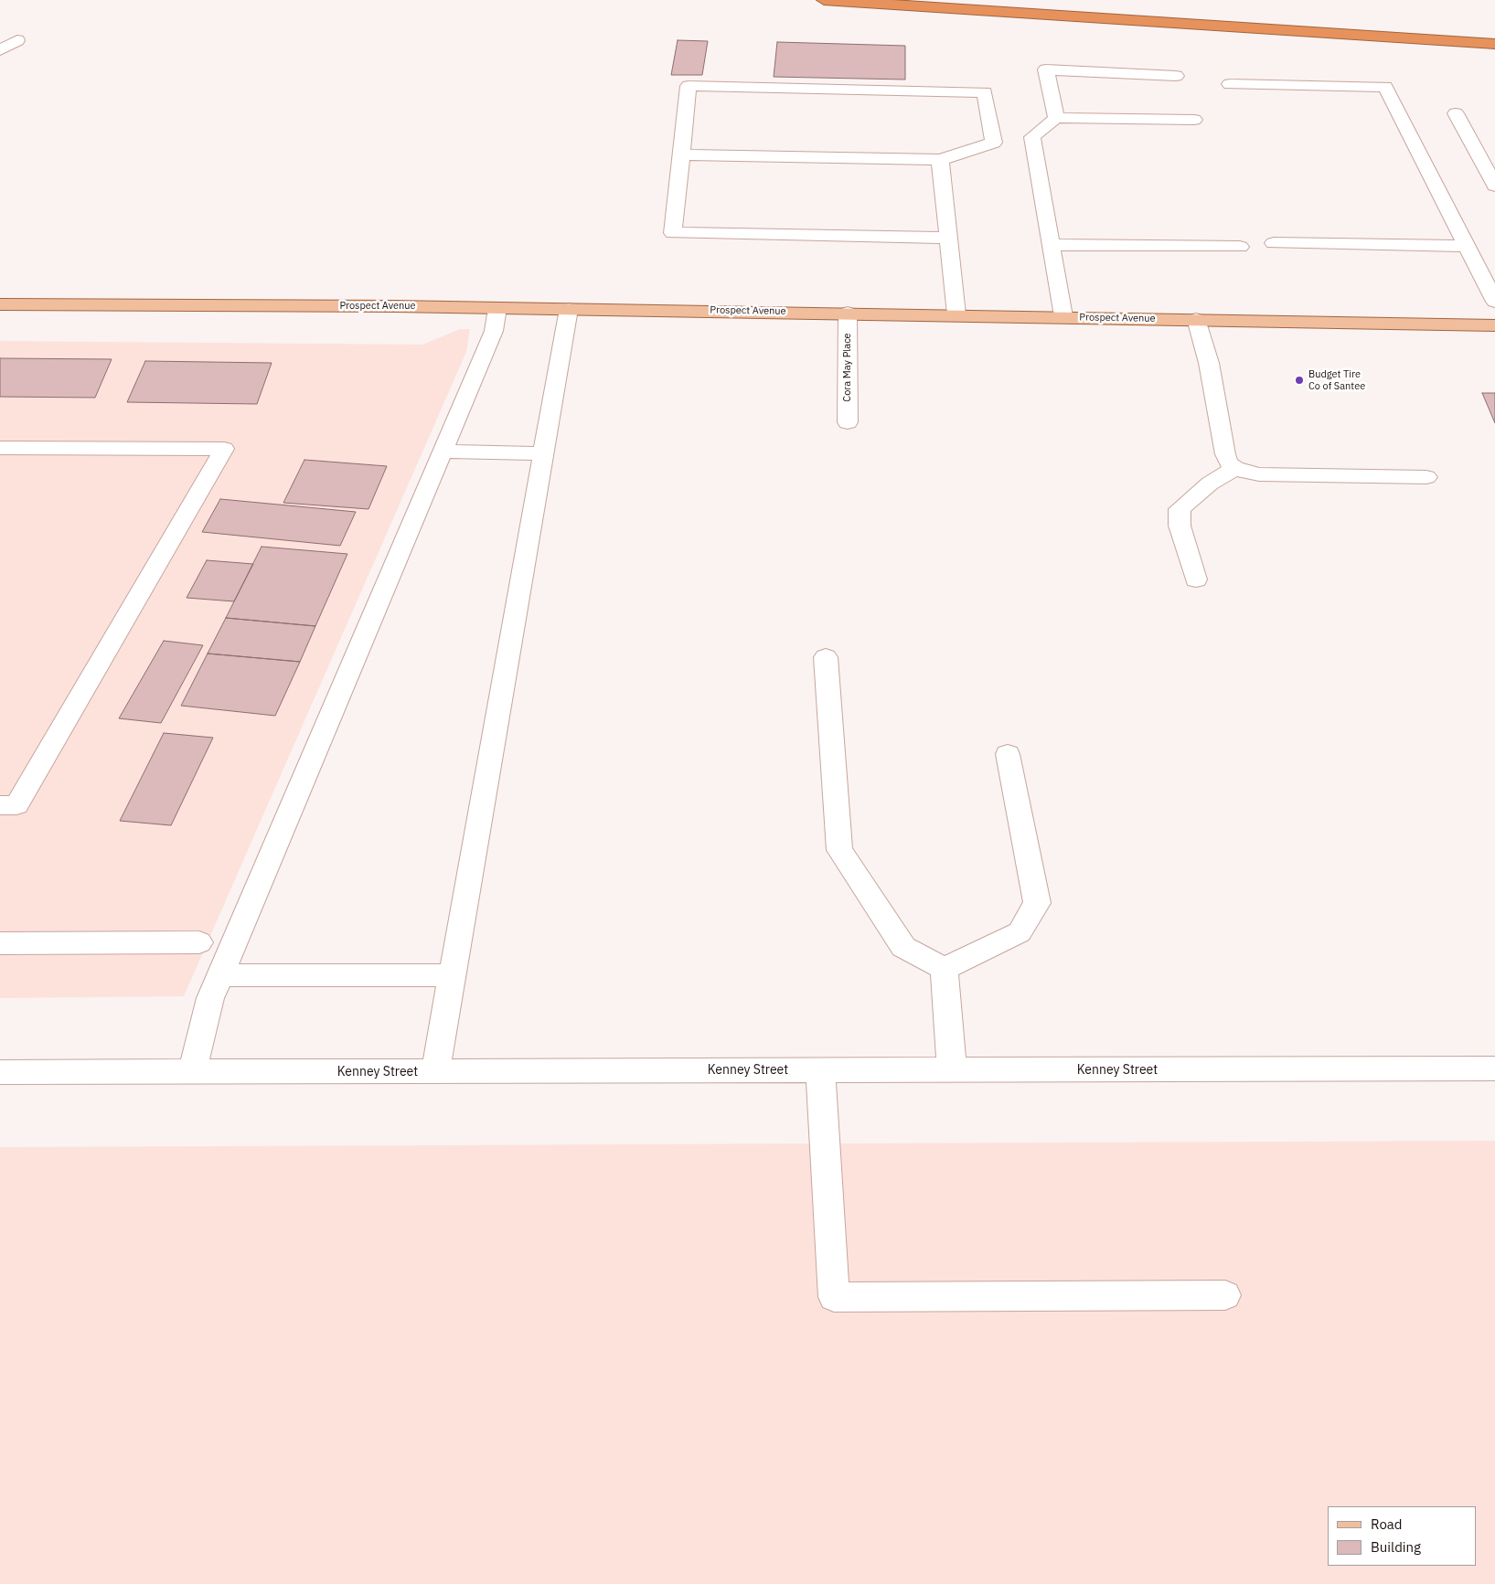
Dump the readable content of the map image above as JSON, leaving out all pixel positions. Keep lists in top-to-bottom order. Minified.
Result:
{"streets":{"main road":["Prospect Avenue"],"street":["Cora May Place","Kenney Street"]},"crossings":[["Prospect Avenue","Cora May Place"]],"places":["Budget Tire Co of Santee"],"legend":["Road","Building"]}
